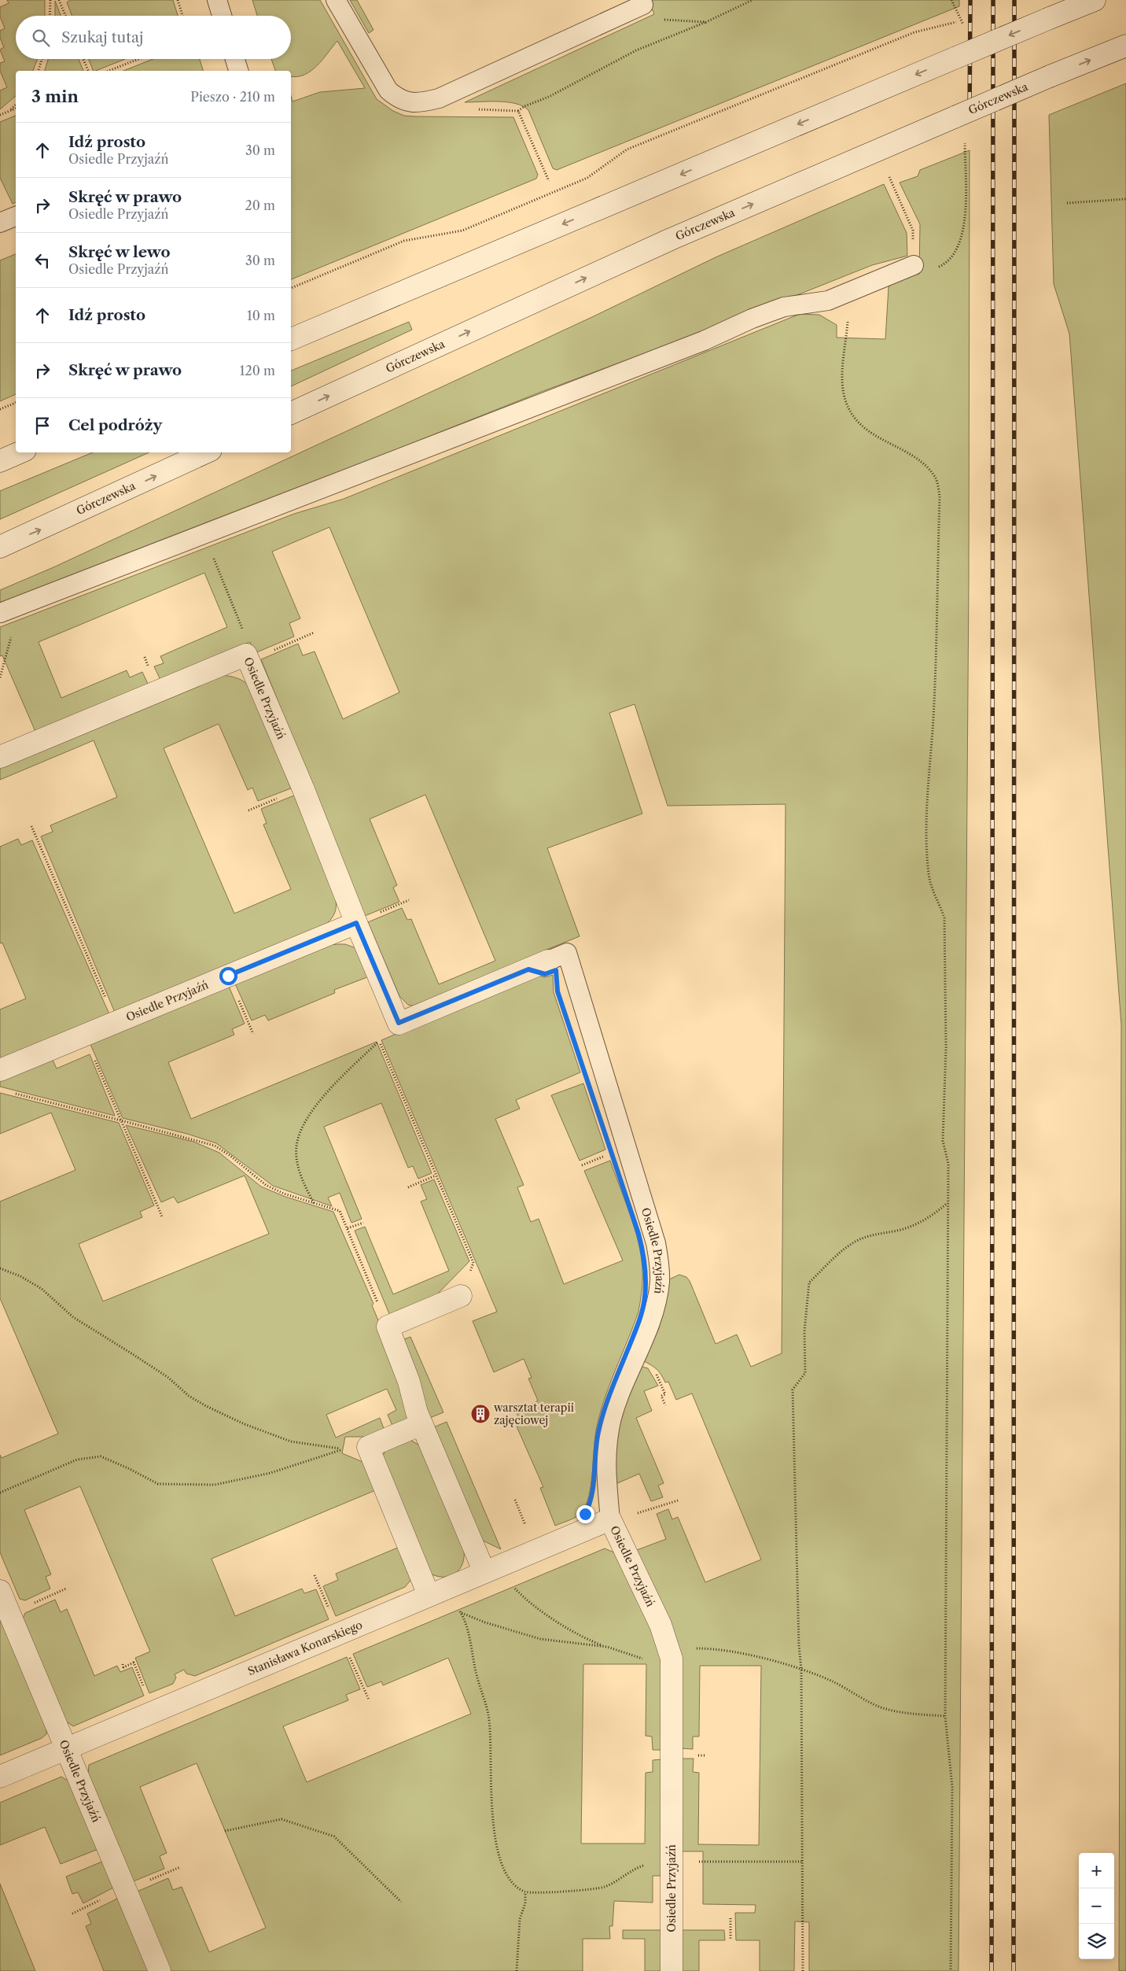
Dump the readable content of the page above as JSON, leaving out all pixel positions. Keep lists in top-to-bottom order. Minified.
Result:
{"streets":{"street":["Górczewska","Osiedle Przyjaźń","Stanisława Konarskiego"]},"crossings":[["Osiedle Przyjaźń","Stanisława Konarskiego"]],"places":{"building":["warsztat terapii zajęciowej"]},"page":{"search":"Szukaj tutaj","heading":["3 min","Pieszo · 210 m"],"list":[["Idź prosto","Osiedle Przyjaźń","30 m"],["Skręć w prawo","Osiedle Przyjaźń","20 m"],["Skręć w lewo","Osiedle Przyjaźń","30 m"],["Idź prosto","10 m"],["Skręć w prawo","120 m"],"Cel podróży"],"map_buttons":["+","−"]}}
